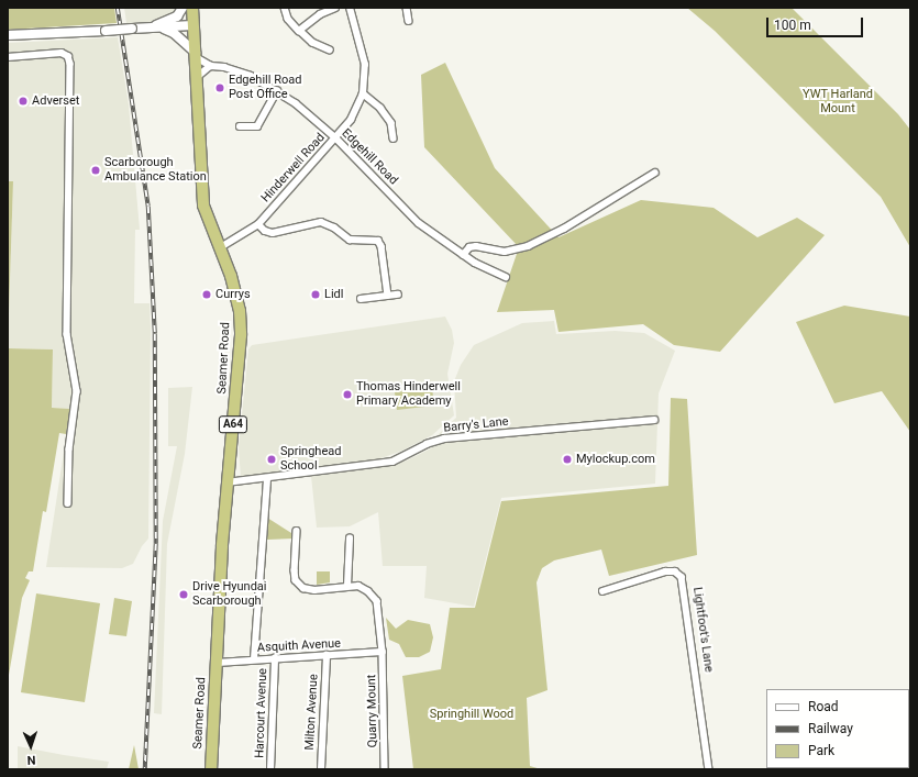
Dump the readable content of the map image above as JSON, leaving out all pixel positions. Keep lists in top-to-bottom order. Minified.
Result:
{"streets":{"highway":["Seamer Road","A64"],"street":["Edgehill Road","Hinderwell Road","Barry's Lane","Lightfoot's Lane","Asquith Avenue","Quarry Mount","Milton Avenue","Harcourt Avenue"]},"crossings":[["Edgehill Road","Hinderwell Road"],["Edgehill Road","Seamer Road"],["Hinderwell Road","Seamer Road"],["Seamer Road","Barry's Lane"],["Seamer Road","Asquith Avenue"],["Asquith Avenue","Quarry Mount"],["Asquith Avenue","Milton Avenue"],["Asquith Avenue","Harcourt Avenue"]],"parks":["YWT Harland Mount","Springhill Wood"],"places":["Edgehill Road Post Office","Adverset","Scarborough Ambulance Station","Currys","Lidl","Thomas Hinderwell Primary Academy","Springhead School","Mylockup.com","Drive Hyundai Scarborough"],"legend":["Road","Railway","Park"],"scale_bar":"100 m","north":"bottom"}
